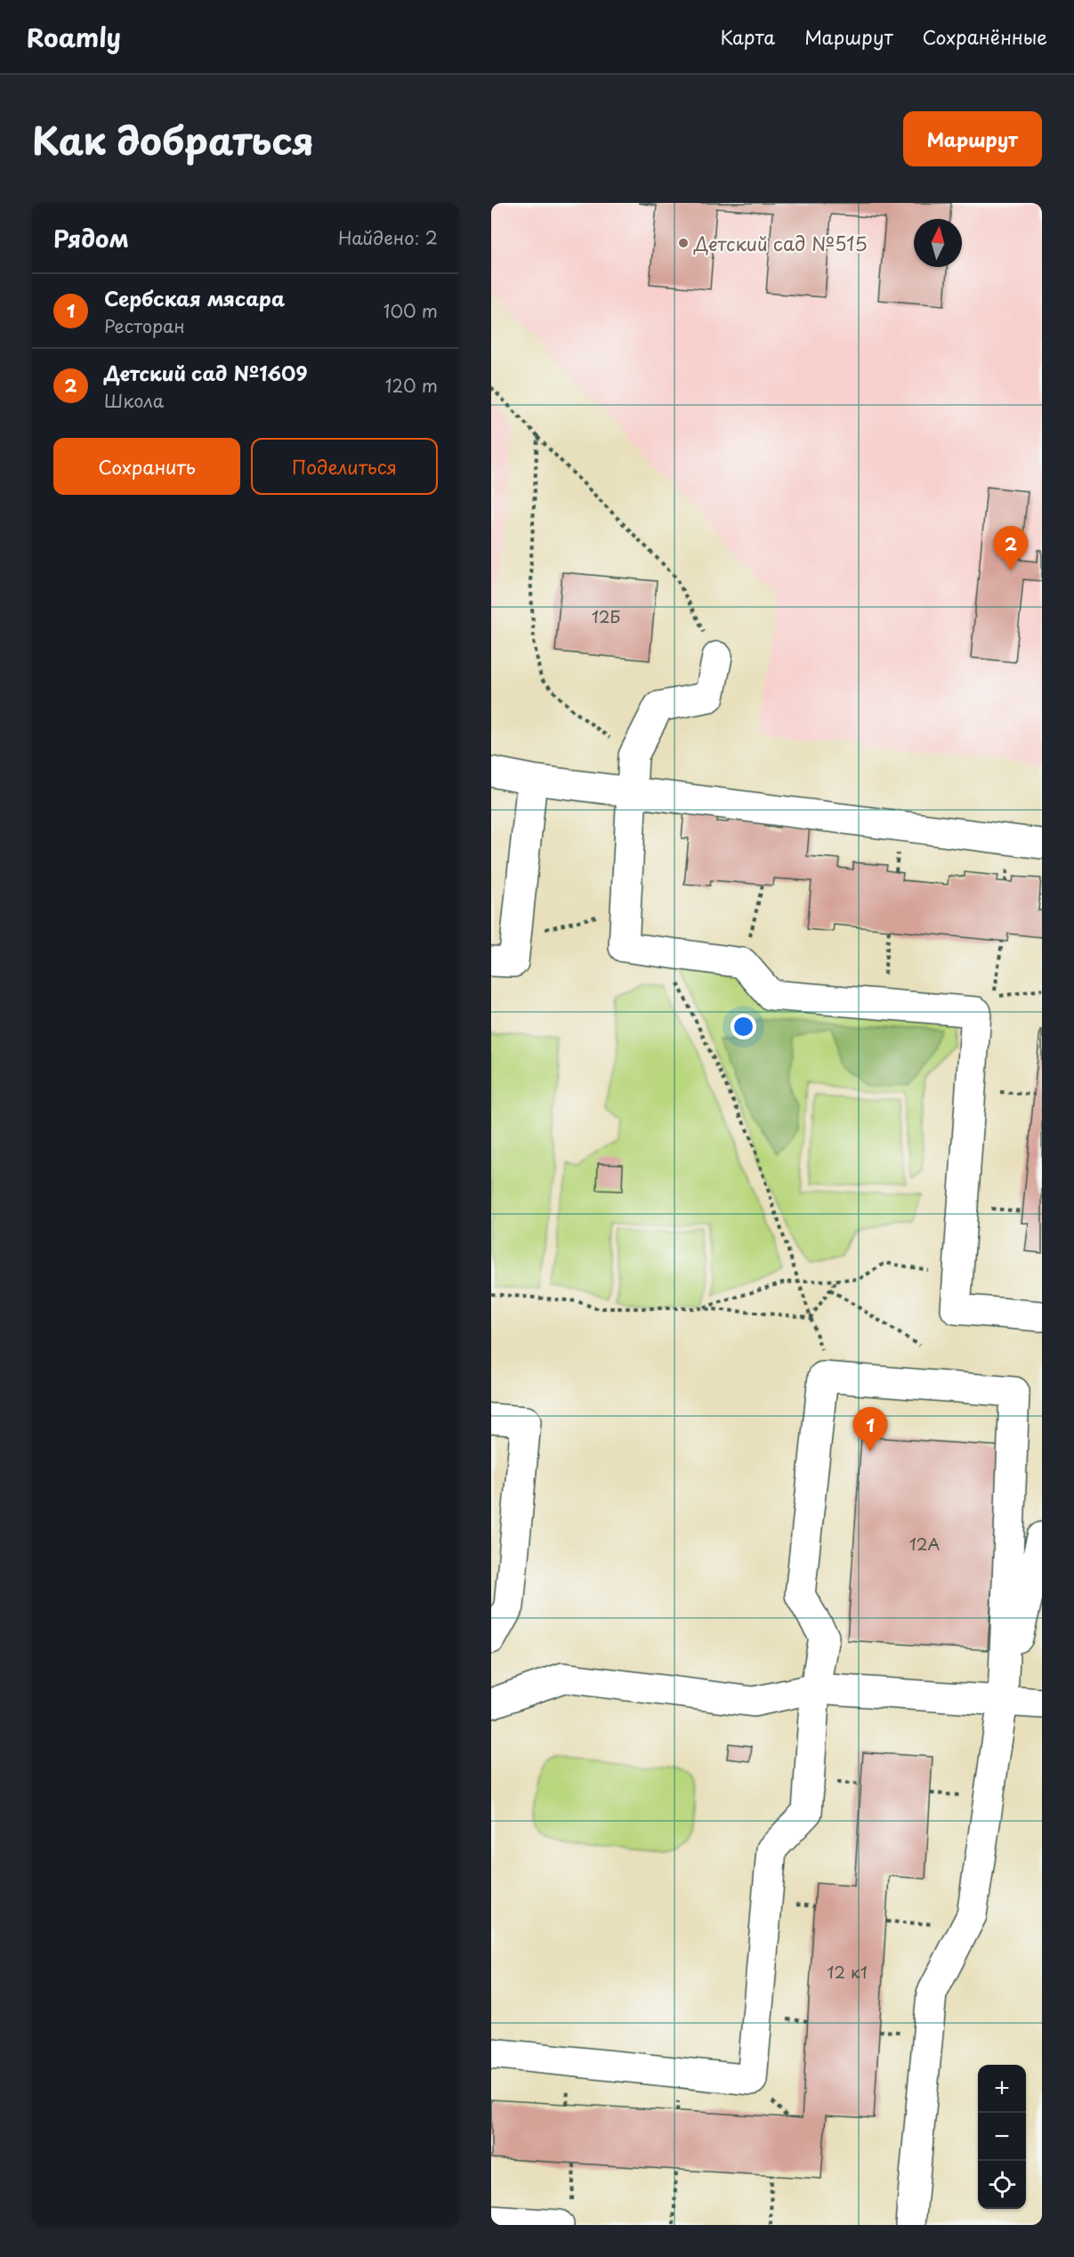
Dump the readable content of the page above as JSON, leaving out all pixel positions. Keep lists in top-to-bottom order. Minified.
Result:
{"places":["Детский сад №515"],"house_numbers":["12Б","12А","12 к1"],"north":"top","page":{"header":"Roamly","nav":["Карта","Маршрут","Сохранённые"],"title":"Как добраться","buttons":["Маршрут",["Сохранить","Поделиться"]],"heading":["Рядом","Найдено: 2"],"list":[{"mark":"1","name":"Сербская мясара","note":"Ресторан","value":"100 m"},{"mark":"2","name":"Детский сад №1609","note":"Школа","value":"120 m"}],"pins":["2","1"],"map_buttons":["+","−"]}}
